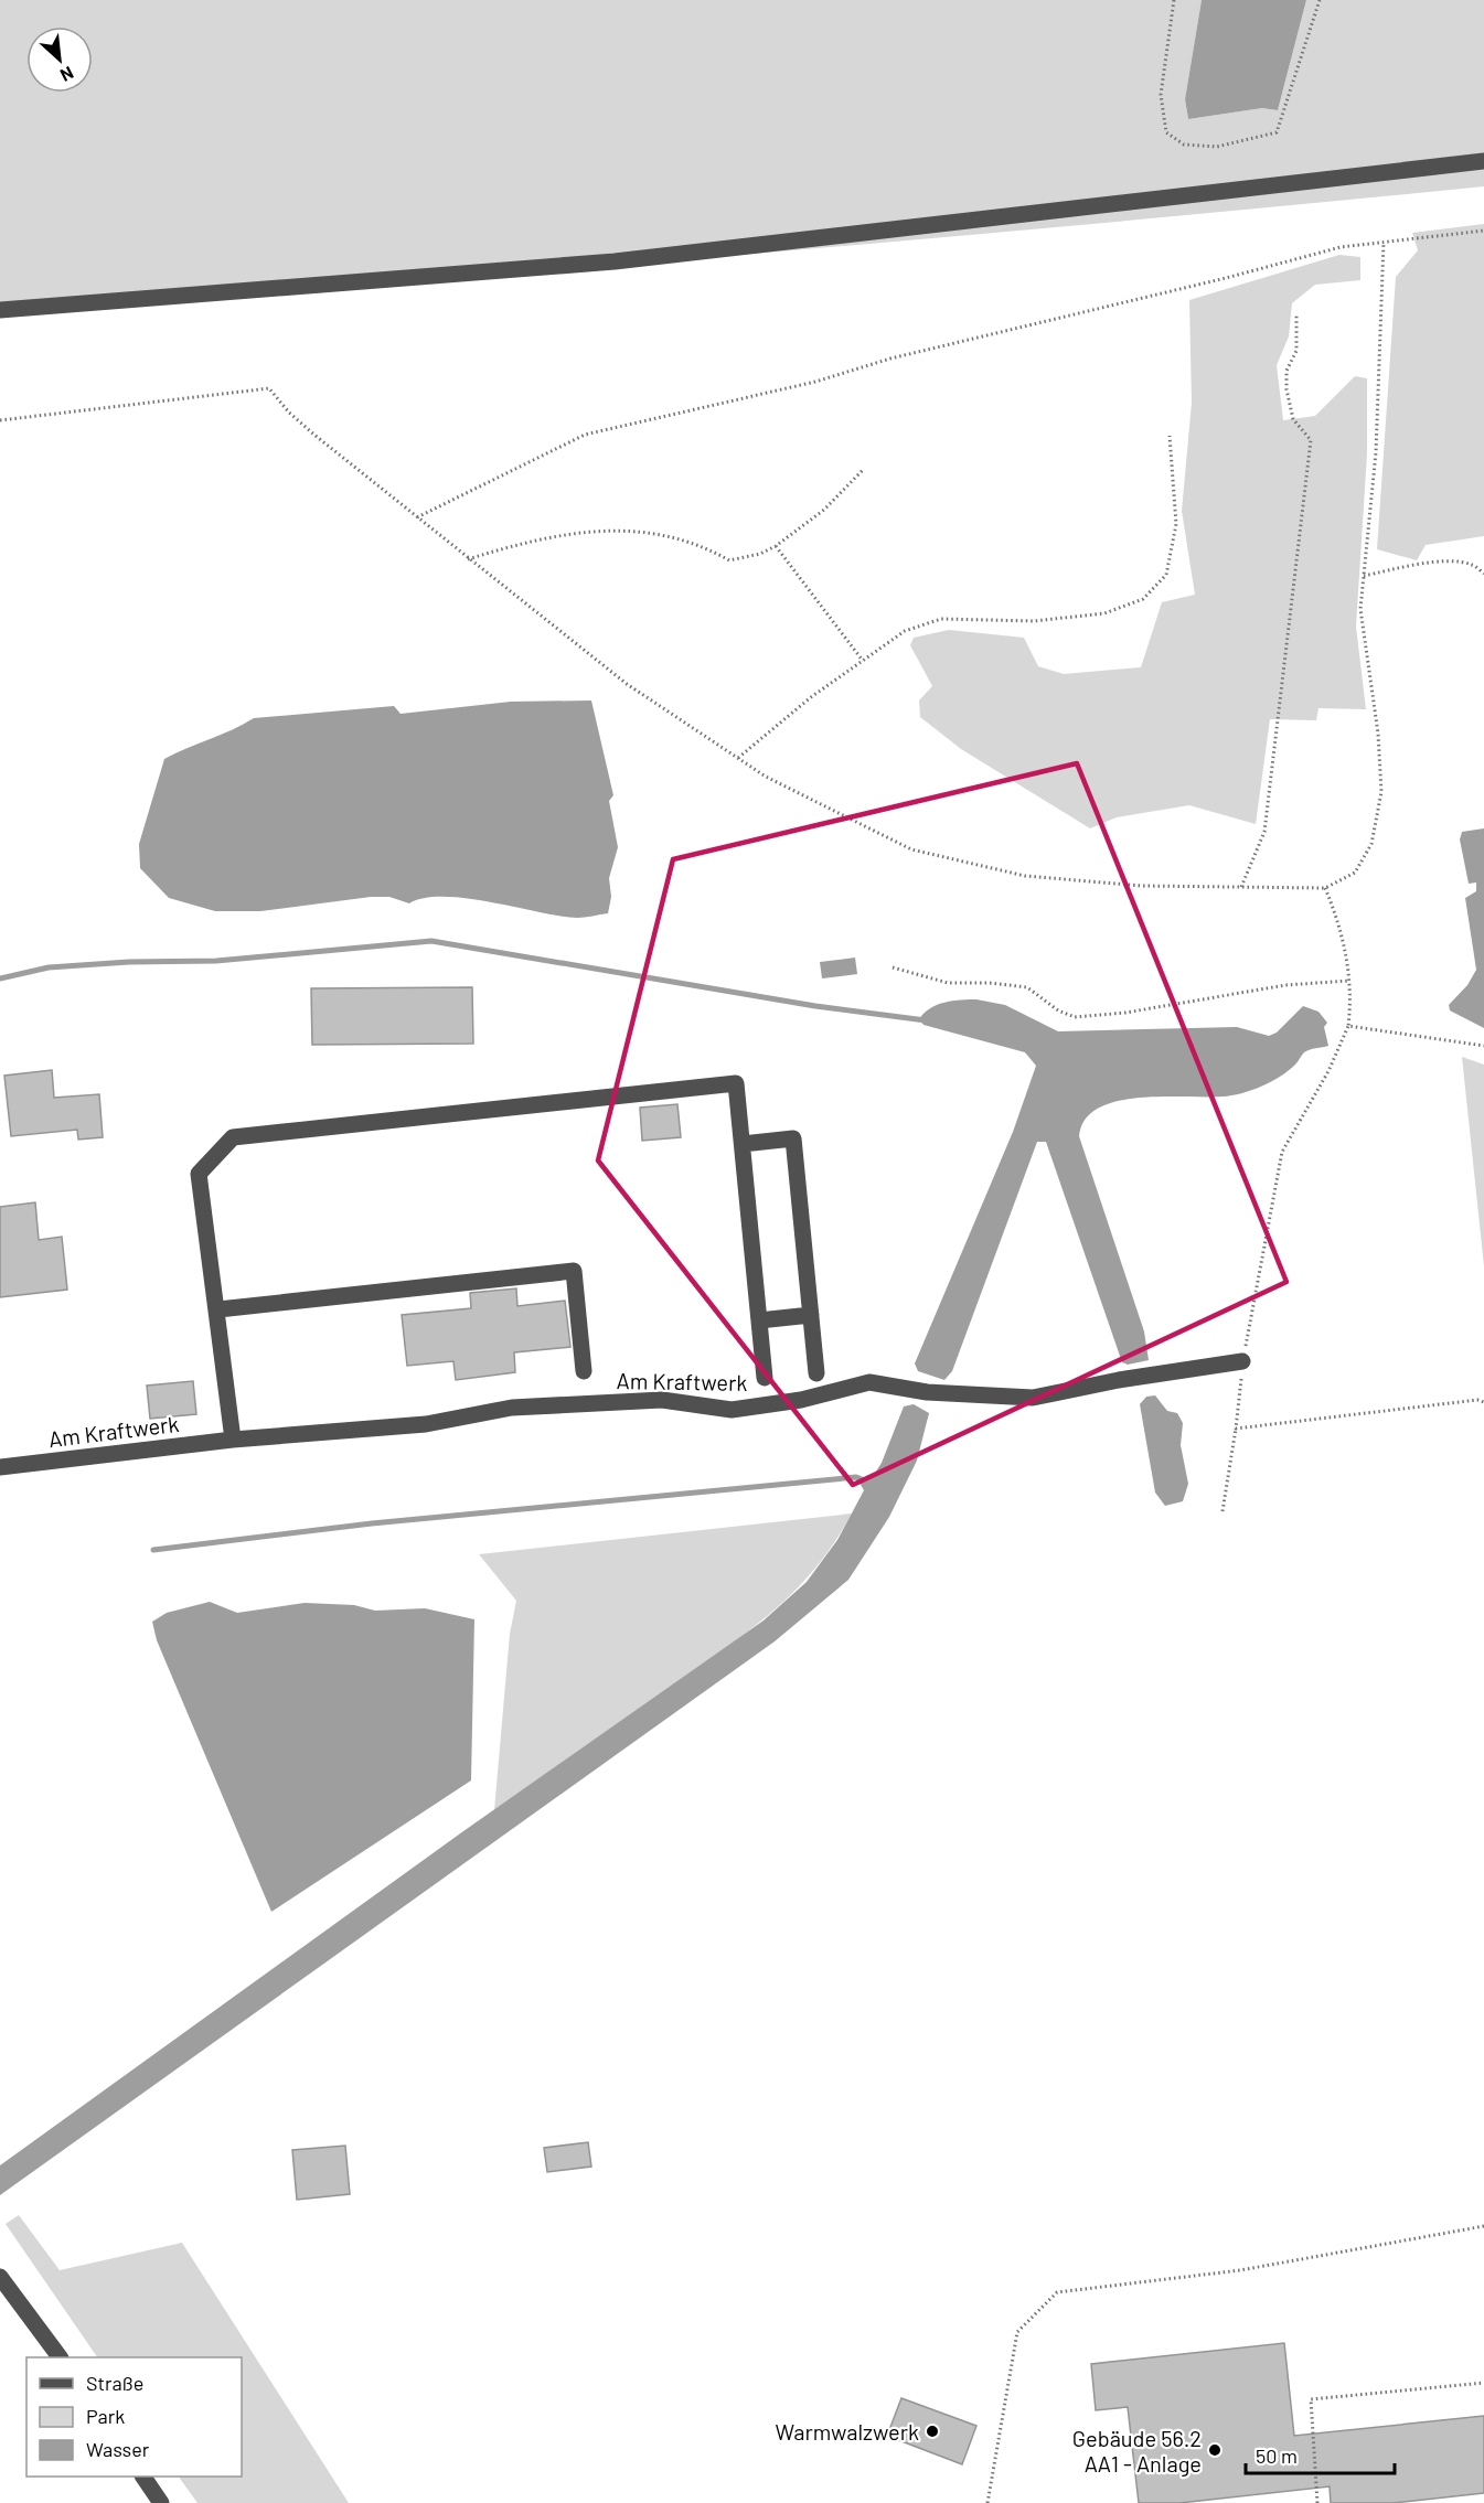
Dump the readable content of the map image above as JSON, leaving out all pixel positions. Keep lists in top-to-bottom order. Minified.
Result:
{"streets":{"street":["Am Kraftwerk"]},"places":["Warmwalzwerk","Gebäude 56.2 AA1 - Anlage"],"legend":["Straße","Park","Wasser"],"scale_bar":"50 m","north":"bottom right"}
